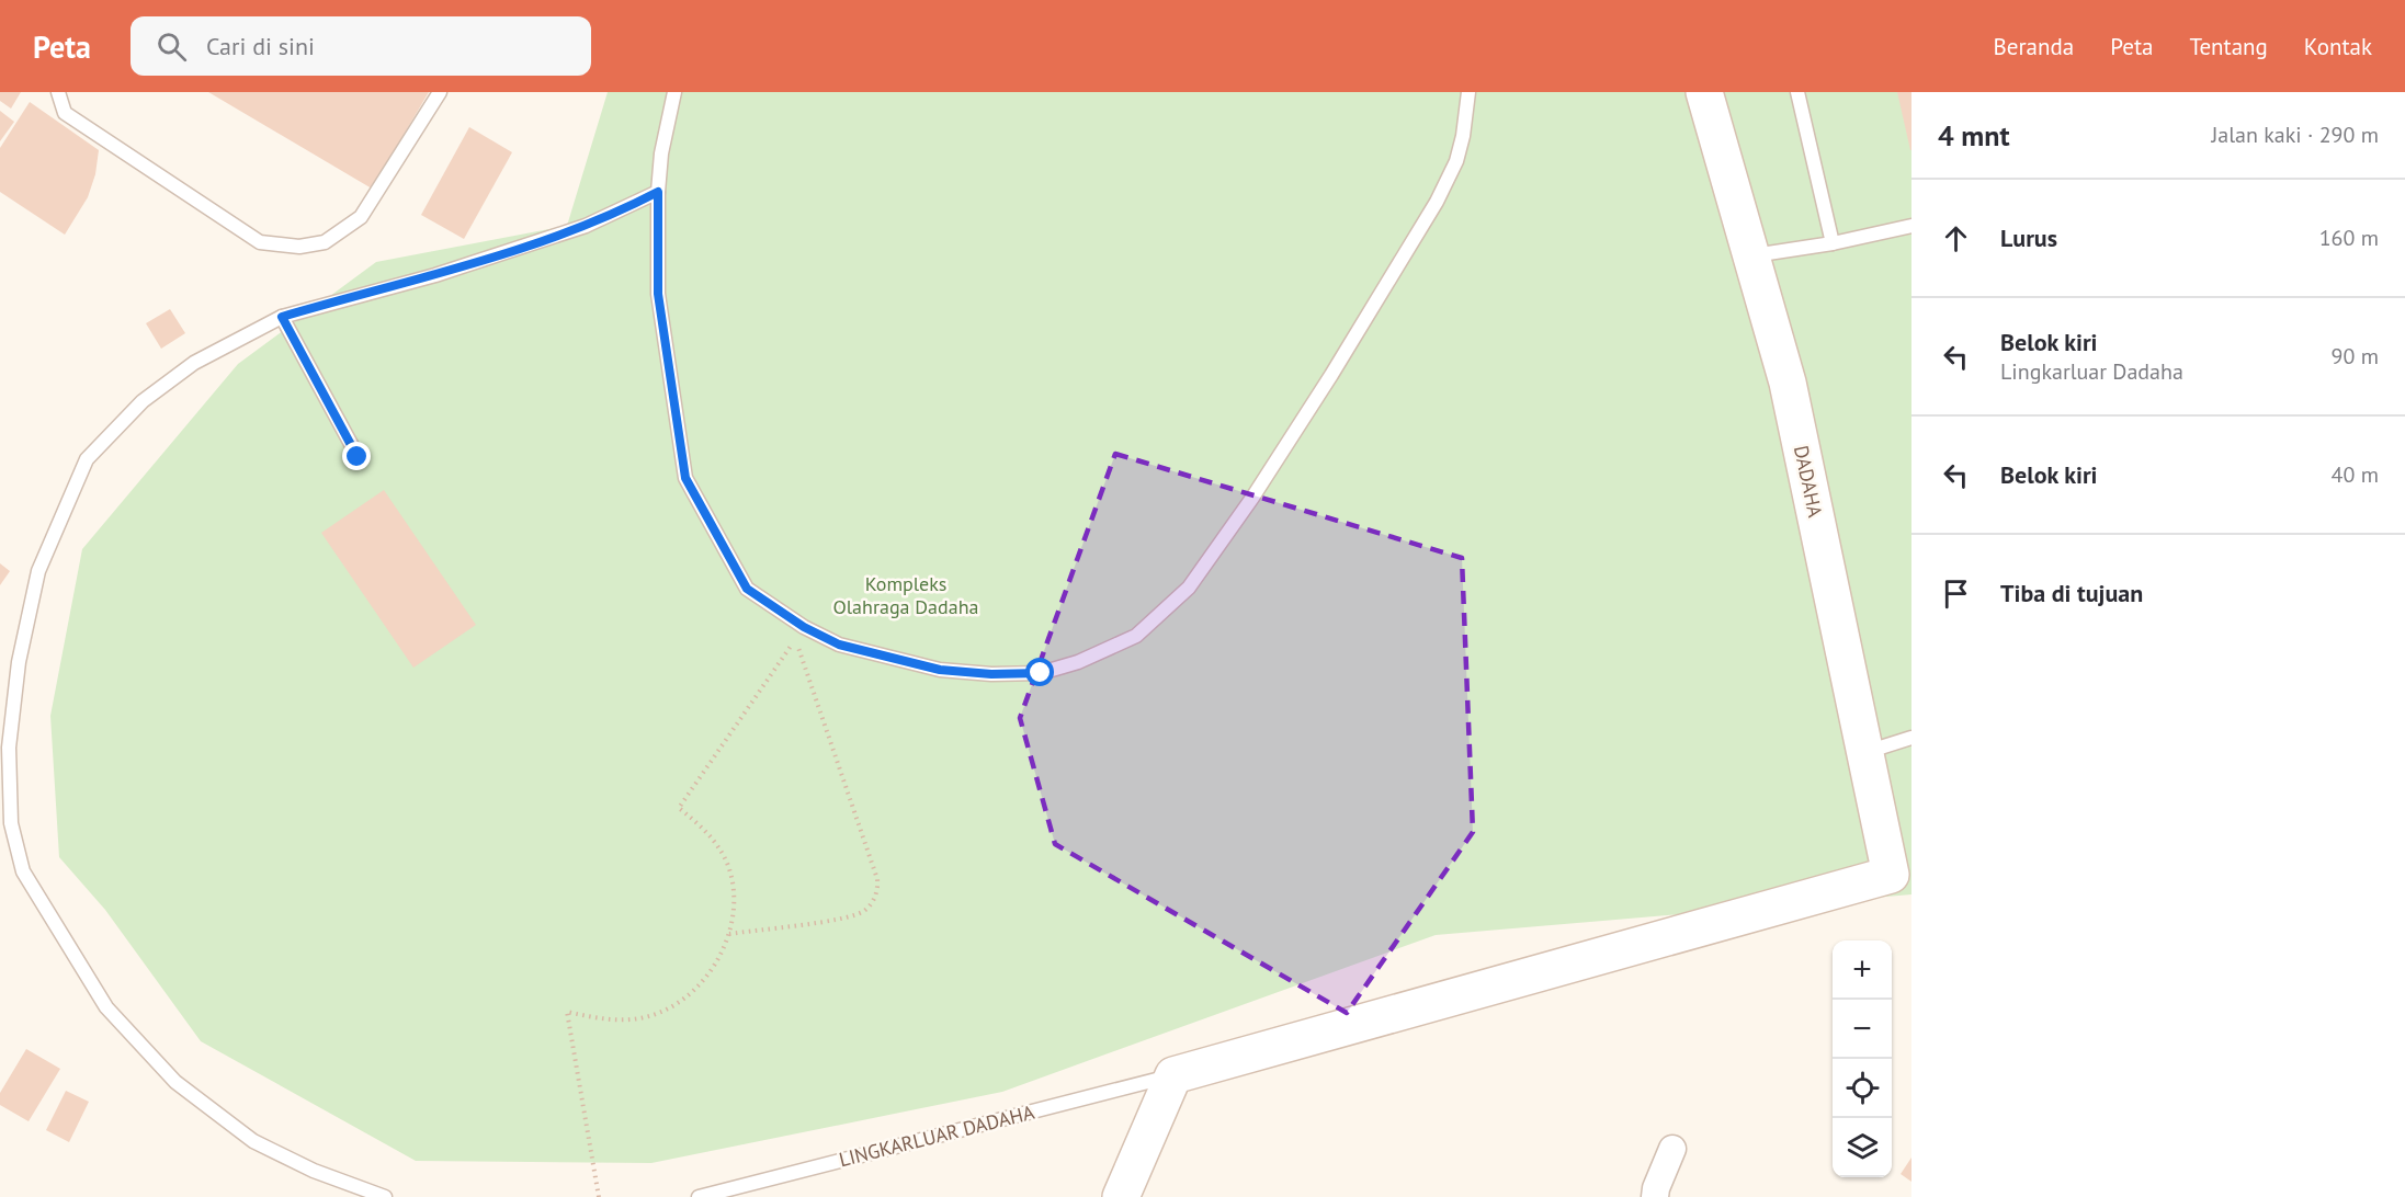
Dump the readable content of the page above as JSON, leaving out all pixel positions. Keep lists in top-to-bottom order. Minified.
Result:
{"streets":{"street":["DADAHA"],"lane":["LINGKARLUAR DADAHA"]},"parks":["Kompleks Olahraga Dadaha"],"page":{"header":"Peta","search":"Cari di sini","nav":["Beranda","Peta","Tentang","Kontak"],"heading":["4 mnt","Jalan kaki · 290 m"],"list":[["Lurus","160 m"],["Belok kiri","Lingkarluar Dadaha","90 m"],["Belok kiri","40 m"],"Tiba di tujuan"],"map_buttons":["+","−"]}}
